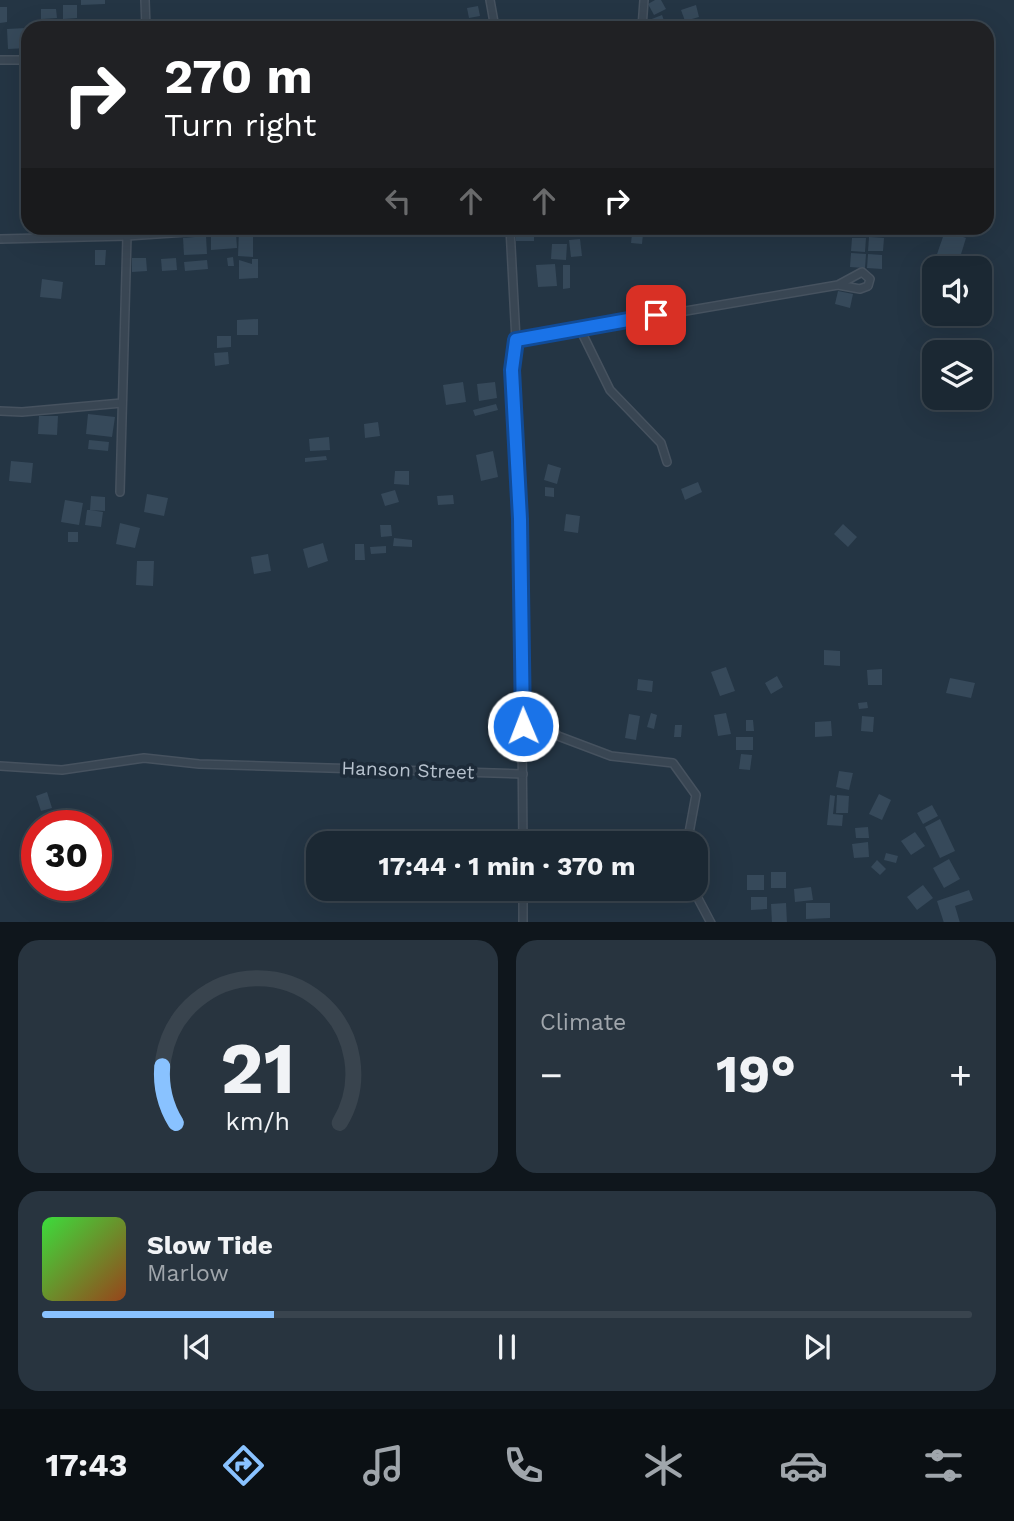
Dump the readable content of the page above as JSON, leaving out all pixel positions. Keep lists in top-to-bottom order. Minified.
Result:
{"streets":{"street":["Hanson Street"]},"page":{"turn":["270 m","Turn right"],"limit":"30","trip":"17:44 · 1 min · 370 m","tile":"Climate","heat":["−","19°","+"],"song":["Slow Tide","Marlow"],"tabs":"17:43","gauge":["21","km/h"]}}
